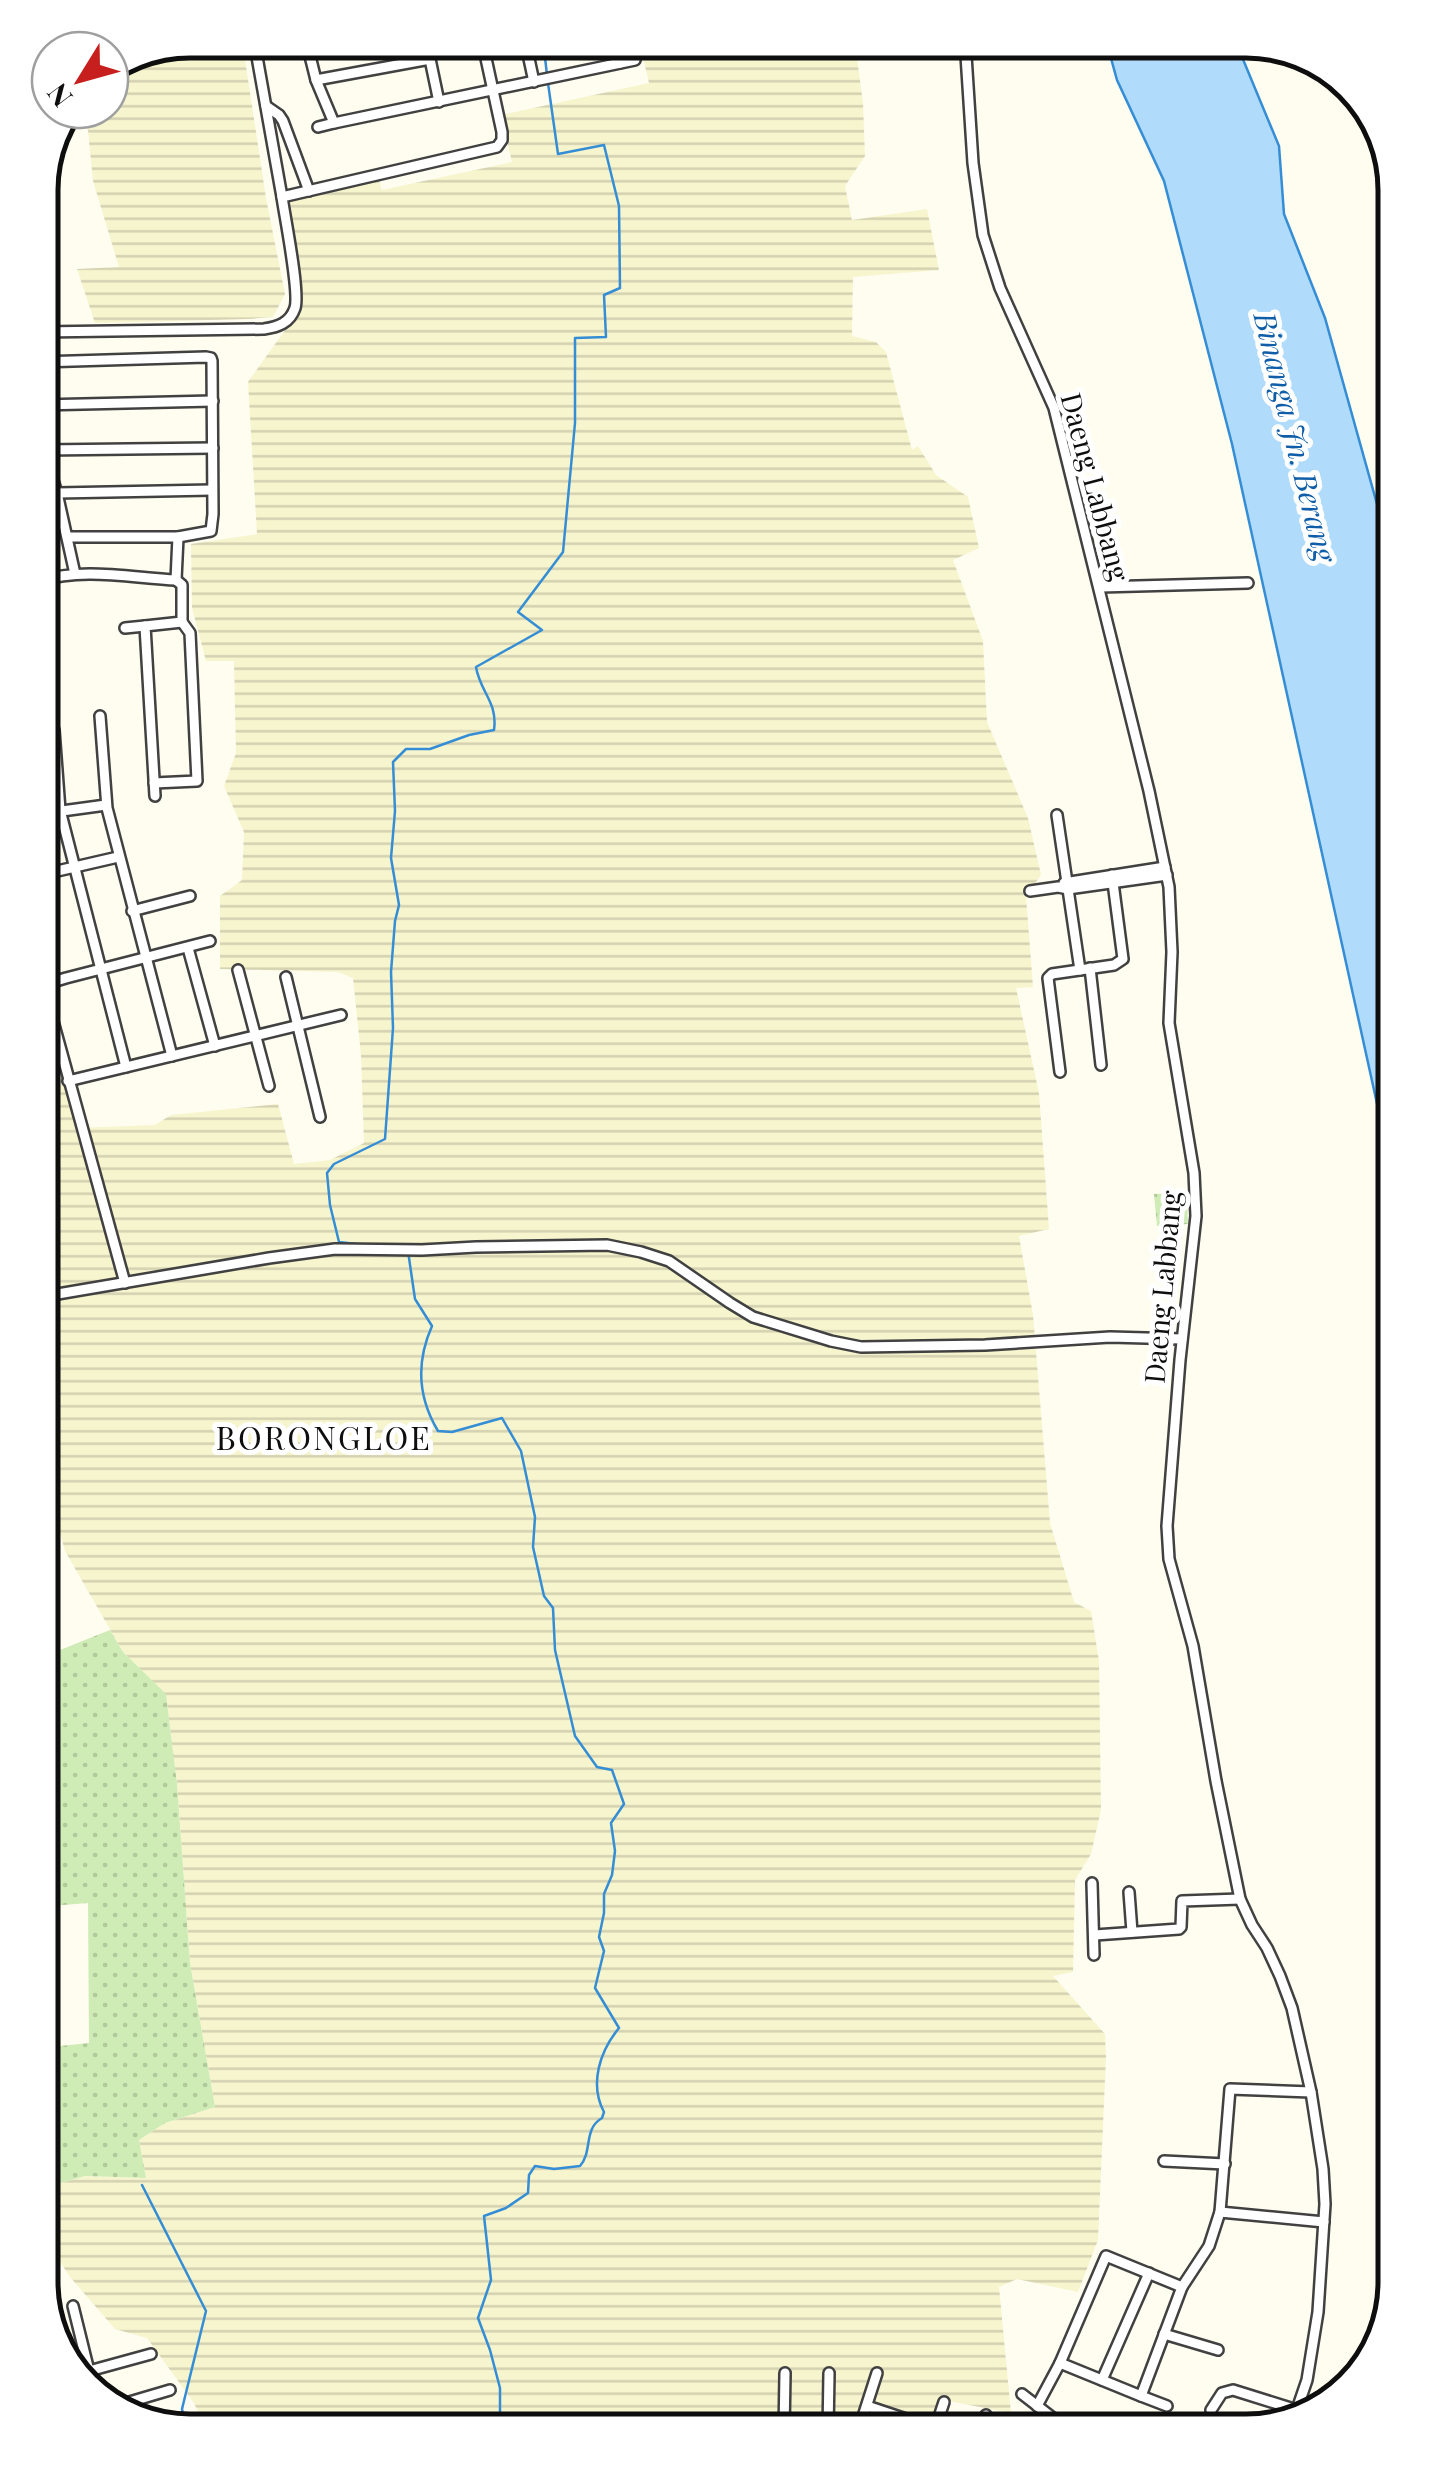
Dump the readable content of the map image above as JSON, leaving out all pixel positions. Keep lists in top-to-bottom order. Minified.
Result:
{"streets":{"street":["Daeng Labbang"]},"districts":["BORONGLOE"],"water":["Binanga Jn. Berang"],"north":"bottom left"}
